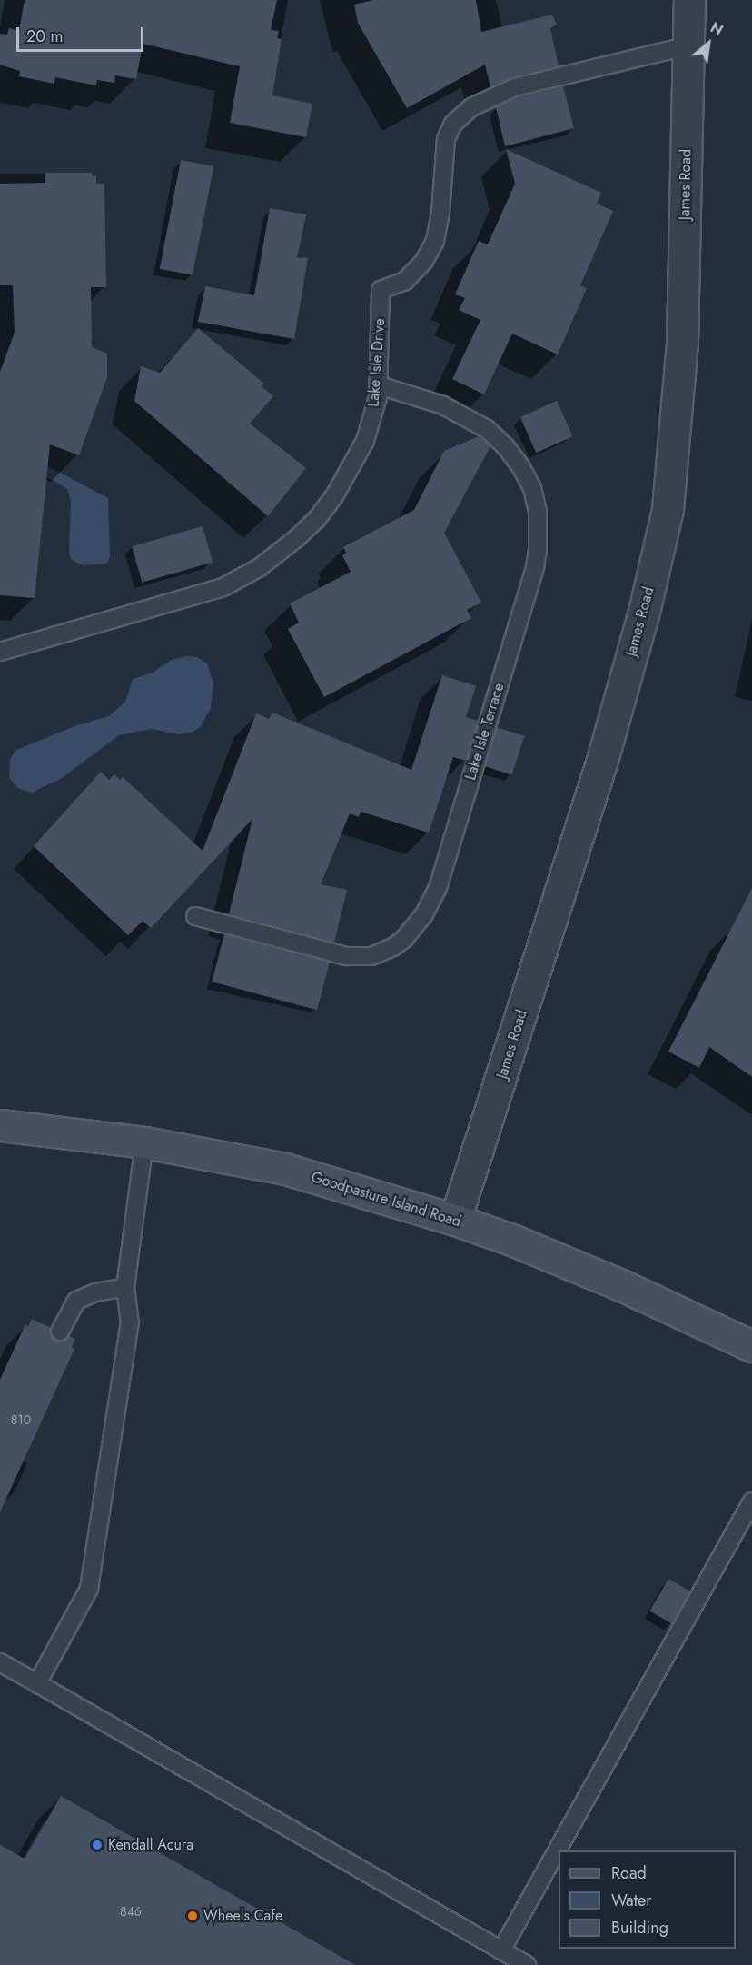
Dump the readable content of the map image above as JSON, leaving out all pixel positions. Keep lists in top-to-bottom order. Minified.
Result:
{"streets":{"main road":["Goodpasture Island Road"],"street":["James Road"],"lane":["Lake Isle Drive","Lake Isle Terrace"]},"crossings":[["James Road","Lake Isle Drive"],["James Road","Goodpasture Island Road"],["Lake Isle Drive","Lake Isle Terrace"]],"places":["Kendall Acura","Wheels Cafe"],"house_numbers":["810","846"],"legend":["Road","Water","Building"],"scale_bar":"20 m","north":"top right"}
